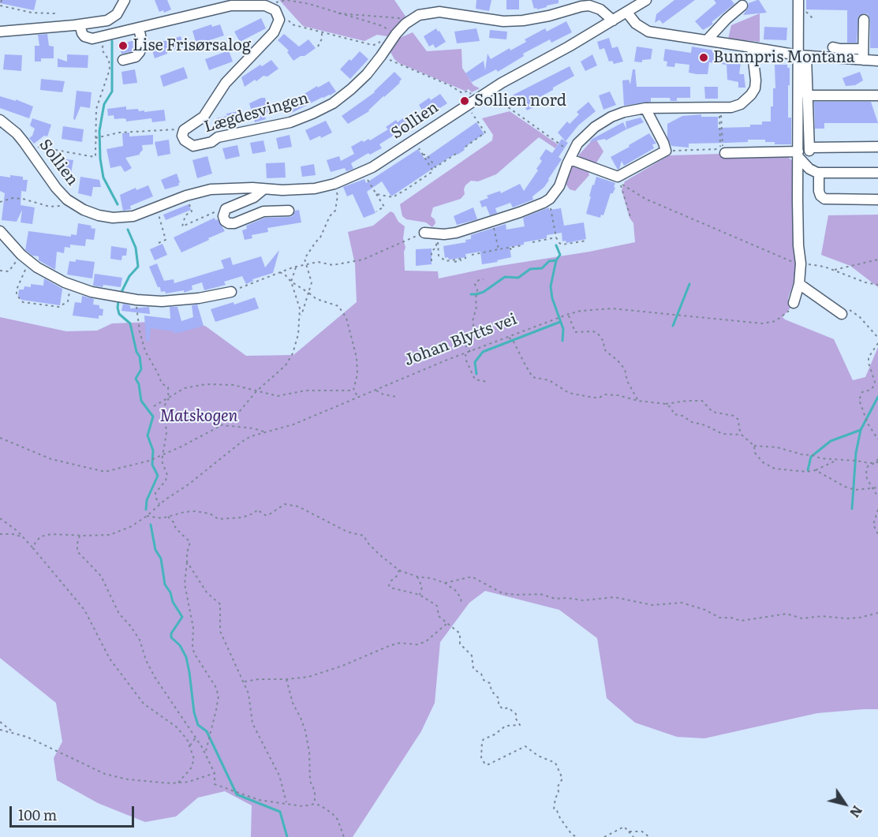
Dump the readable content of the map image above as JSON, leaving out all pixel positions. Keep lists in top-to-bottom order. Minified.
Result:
{"streets":{"street":["Lægdesvingen","Sollien"],"path":["Johan Blytts vei"]},"crossings":[["Lægdesvingen","Sollien"]],"parks":["Matskogen"],"places":["Lise Frisørsalog","Bunnpris Montana","Sollien nord"],"scale_bar":"100 m","north":"bottom right"}
